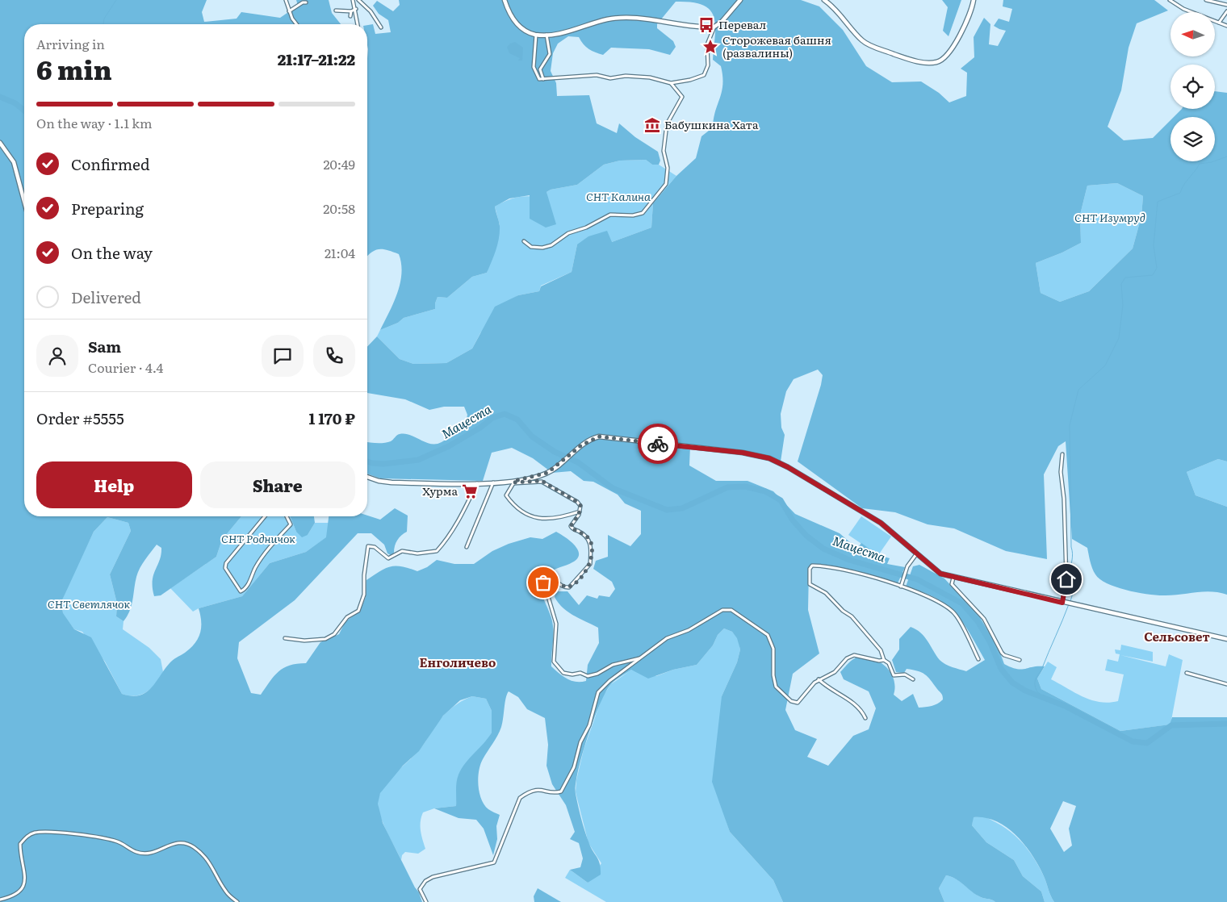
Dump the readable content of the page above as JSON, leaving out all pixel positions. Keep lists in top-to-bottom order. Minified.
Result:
{"districts":["Сельсовет","Енголичево"],"water":["Мацеста"],"parks":["СНТ Калина","СНТ Изумруд","СНТ Родничок","СНТ Светлячок"],"places":{"bus stop":["Перевал"],"place":["Сторожевая башня (развалины)"],"museum":["Бабушкина Хата"],"supermarket":["Хурма"]},"north":"left","page":{"heading":["6 min","Arriving in","21:17–21:22"],"panel":["Sam","Courier · 4.4","Order #5555","1 170 ₽"],"bar":"On the way · 1.1 km","list":[["Confirmed","20:49"],["Preparing","20:58"],["On the way","21:04"],"Delivered"],"buttons":["Help","Share"]}}
